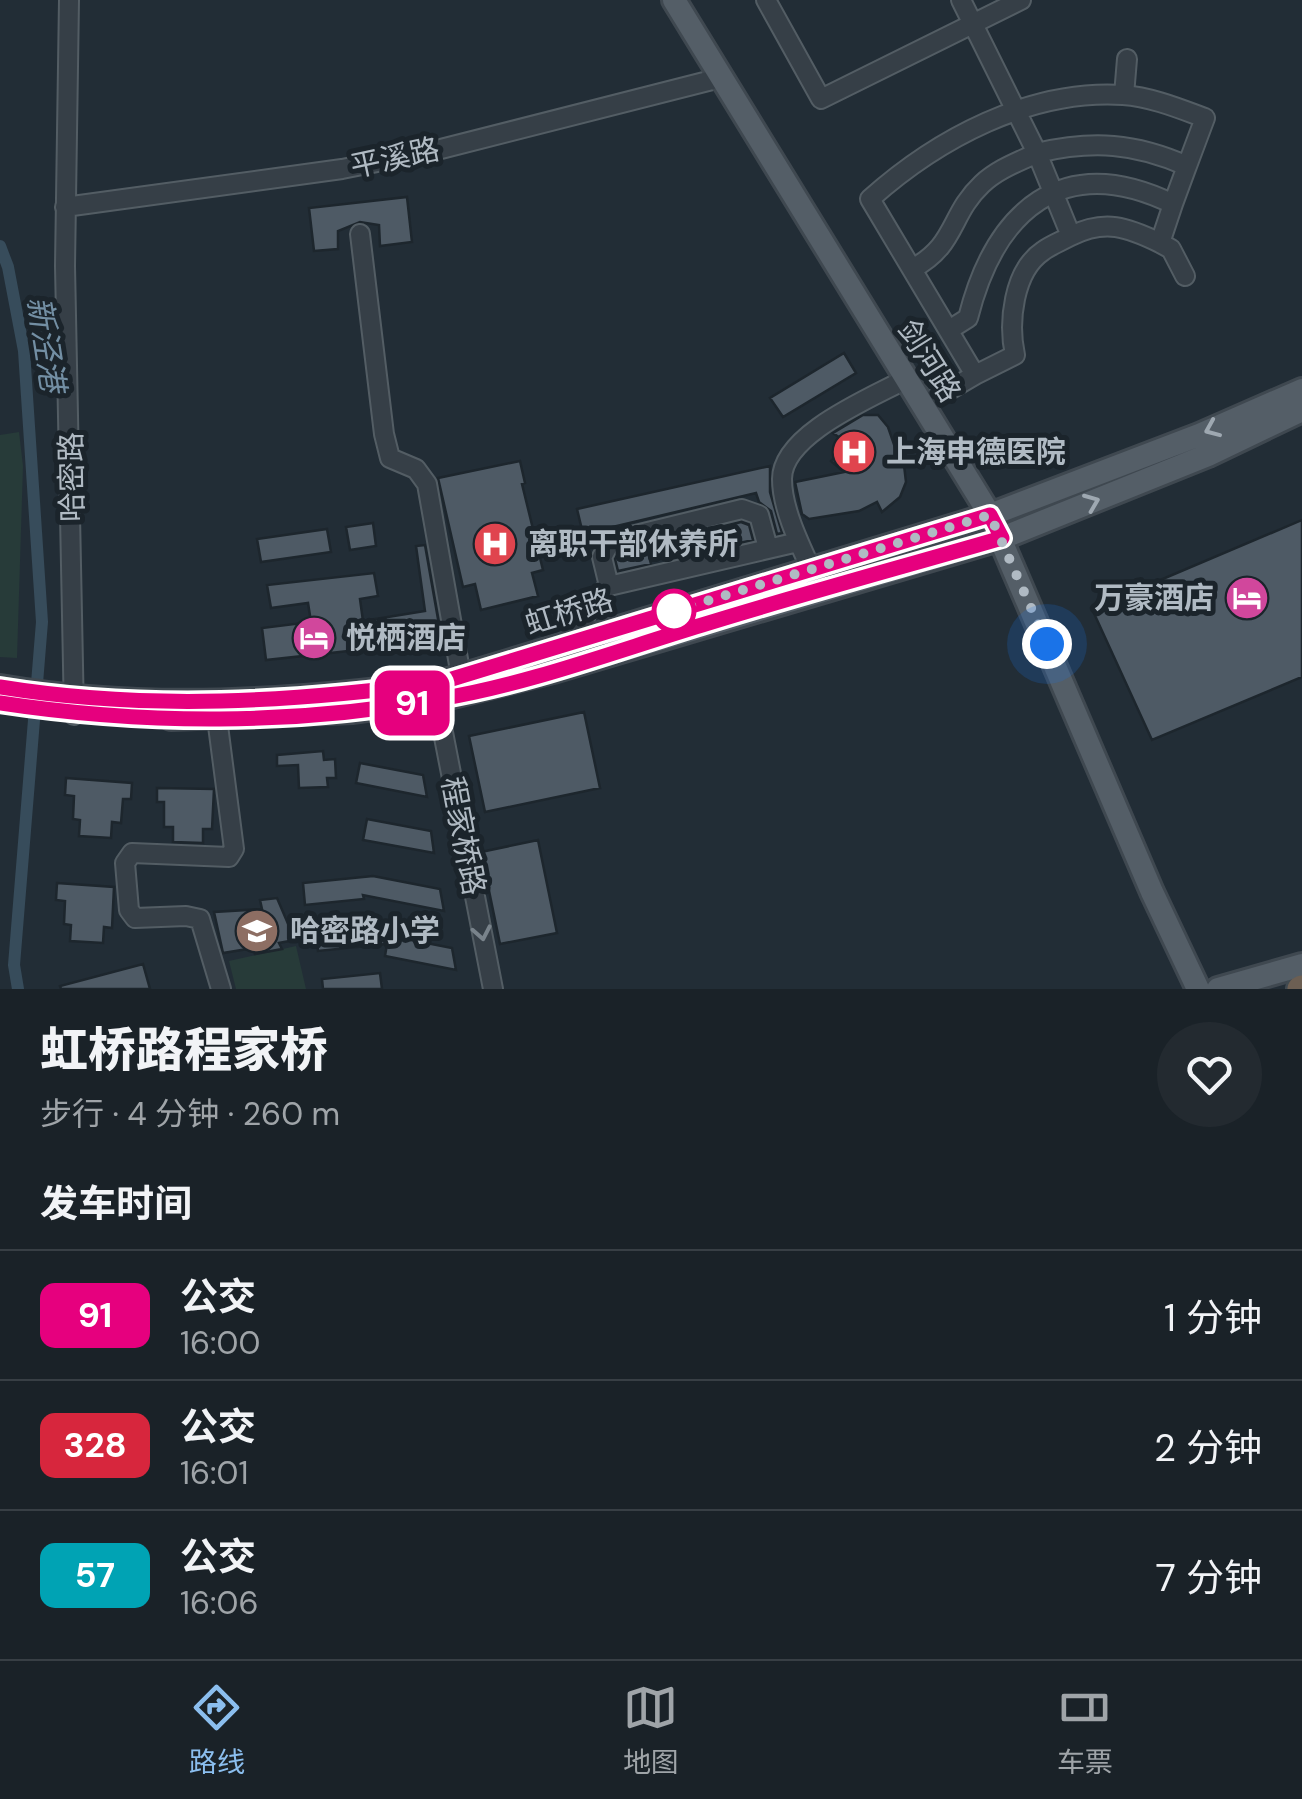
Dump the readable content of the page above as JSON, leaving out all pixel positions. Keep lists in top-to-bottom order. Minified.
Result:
{"streets":{"main road":["剑河路","虹桥路"],"street":["平溪路","哈密路","程家桥路"]},"crossings":[["平溪路","剑河路"],["平溪路","哈密路"],["剑河路","虹桥路"],["哈密路","虹桥路"],["虹桥路","程家桥路"]],"one_way":["程家桥路"],"water":["新泾港"],"places":{"hospital":["上海申德医院","离职干部休养所"],"hotel":["万豪酒店","悦栖酒店"],"school or university":["哈密路小学"]},"lines":["bus line 91"],"page":{"on_map":"91","heading":[["虹桥路程家桥","步行 · 4 分钟 · 260 m"],"发车时间"],"list":[{"mark":"91","name":"公交","note":"16:00","value":"1 分钟"},{"mark":"328","name":"公交","note":"16:01","value":"2 分钟"},{"mark":"57","name":"公交","note":"16:06","value":"7 分钟"}],"tabs":["路线","地图","车票"]}}
